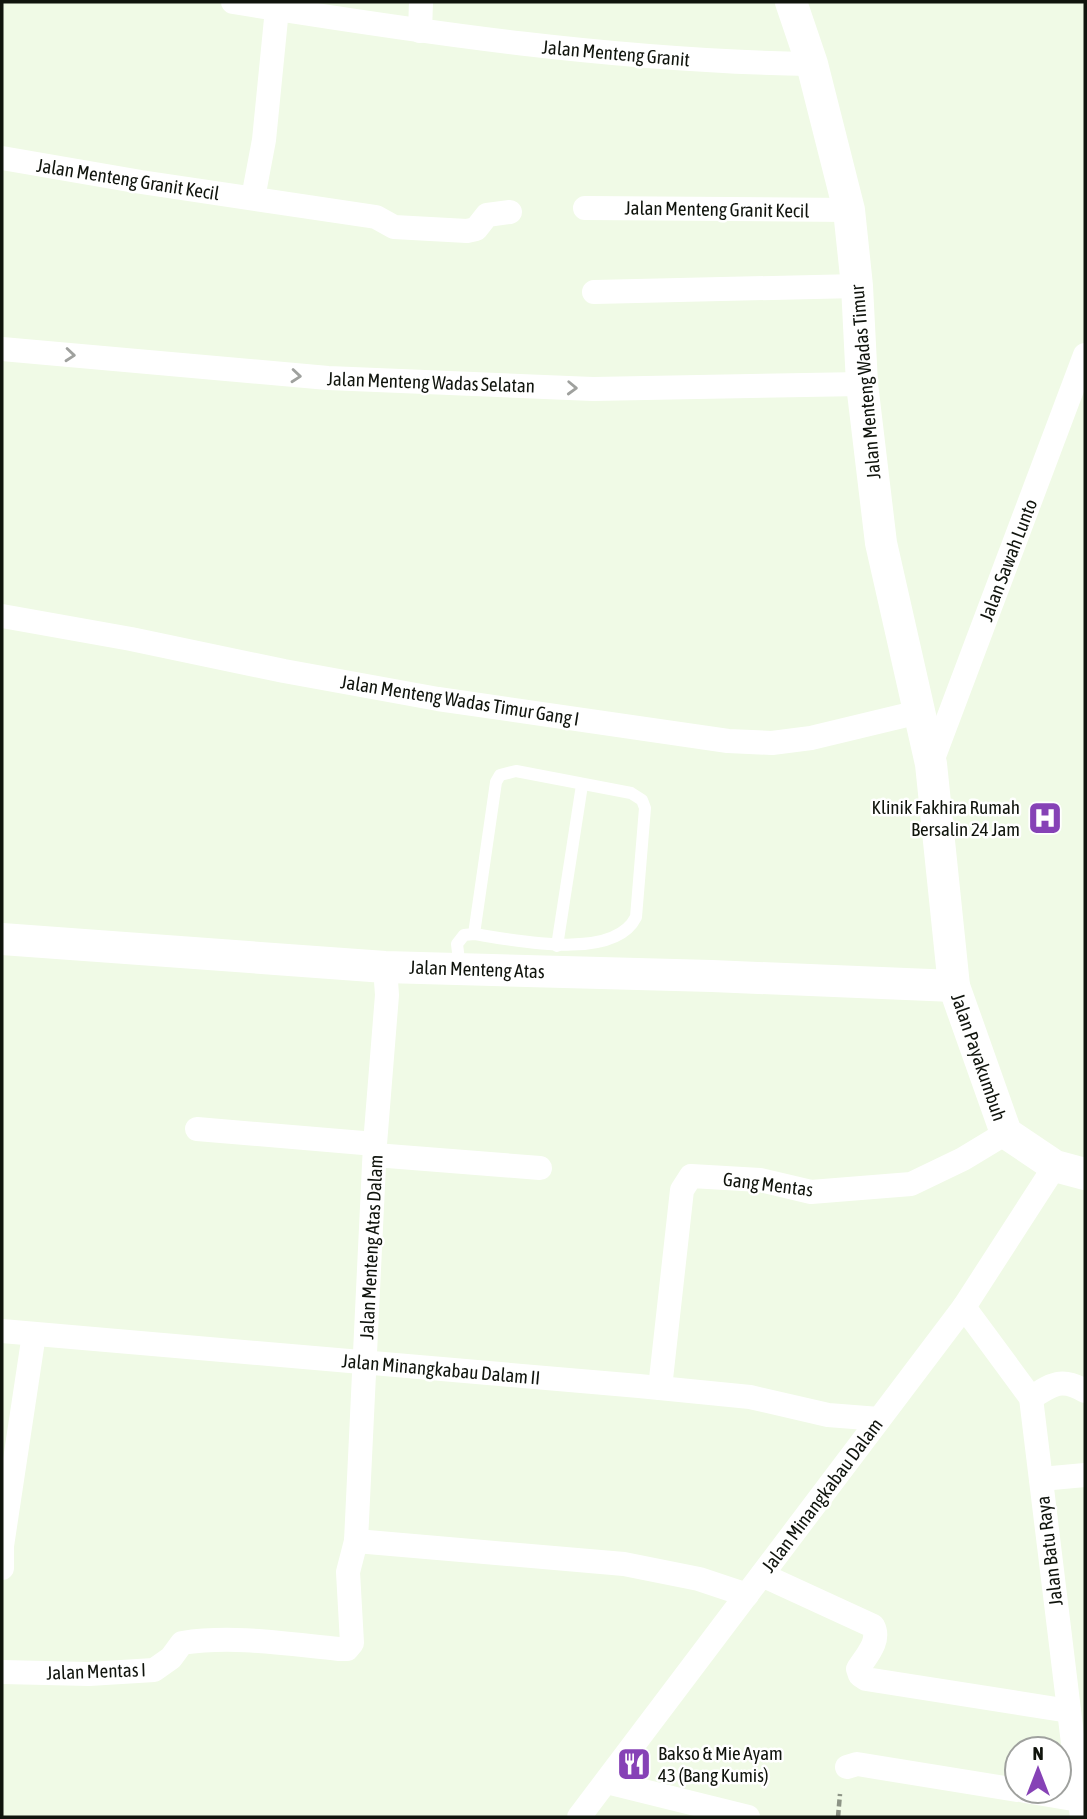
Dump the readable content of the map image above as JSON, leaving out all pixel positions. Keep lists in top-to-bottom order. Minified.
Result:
{"streets":{"street":["Jalan Menteng Granit","Jalan Menteng Granit Kecil","Jalan Menteng Wadas Selatan","Jalan Menteng Wadas Timur","Jalan Sawah Lunto","Jalan Menteng Wadas Timur Gang I","Jalan Menteng Atas","Jalan Payakumbuh","Gang Mentas","Jalan Menteng Atas Dalam","Jalan Minangkabau Dalam II","Jalan Minangkabau Dalam","Jalan Batu Raya","Jalan Mentas I"]},"crossings":[["Jalan Menteng Granit","Jalan Menteng Wadas Timur"],["Jalan Menteng Granit Kecil","Jalan Menteng Wadas Timur"],["Jalan Menteng Wadas Selatan","Jalan Menteng Wadas Timur"],["Jalan Menteng Wadas Timur","Jalan Sawah Lunto"],["Jalan Menteng Wadas Timur","Jalan Menteng Wadas Timur Gang I"],["Jalan Menteng Wadas Timur","Jalan Payakumbuh"],["Jalan Sawah Lunto","Jalan Payakumbuh"],["Jalan Menteng Atas","Jalan Payakumbuh"],["Jalan Menteng Atas","Jalan Menteng Atas Dalam"],["Jalan Payakumbuh","Gang Mentas"],["Jalan Payakumbuh","Jalan Minangkabau Dalam"],["Gang Mentas","Jalan Minangkabau Dalam II"],["Jalan Menteng Atas Dalam","Jalan Minangkabau Dalam II"],["Jalan Menteng Atas Dalam","Jalan Mentas I"],["Jalan Minangkabau Dalam II","Jalan Minangkabau Dalam"],["Jalan Minangkabau Dalam","Jalan Batu Raya"]],"places":{"hospital":["Klinik Fakhira Rumah Bersalin 24 Jam"],"restaurant":["Bakso & Mie Ayam 43 (Bang Kumis)"]},"north":"top"}
